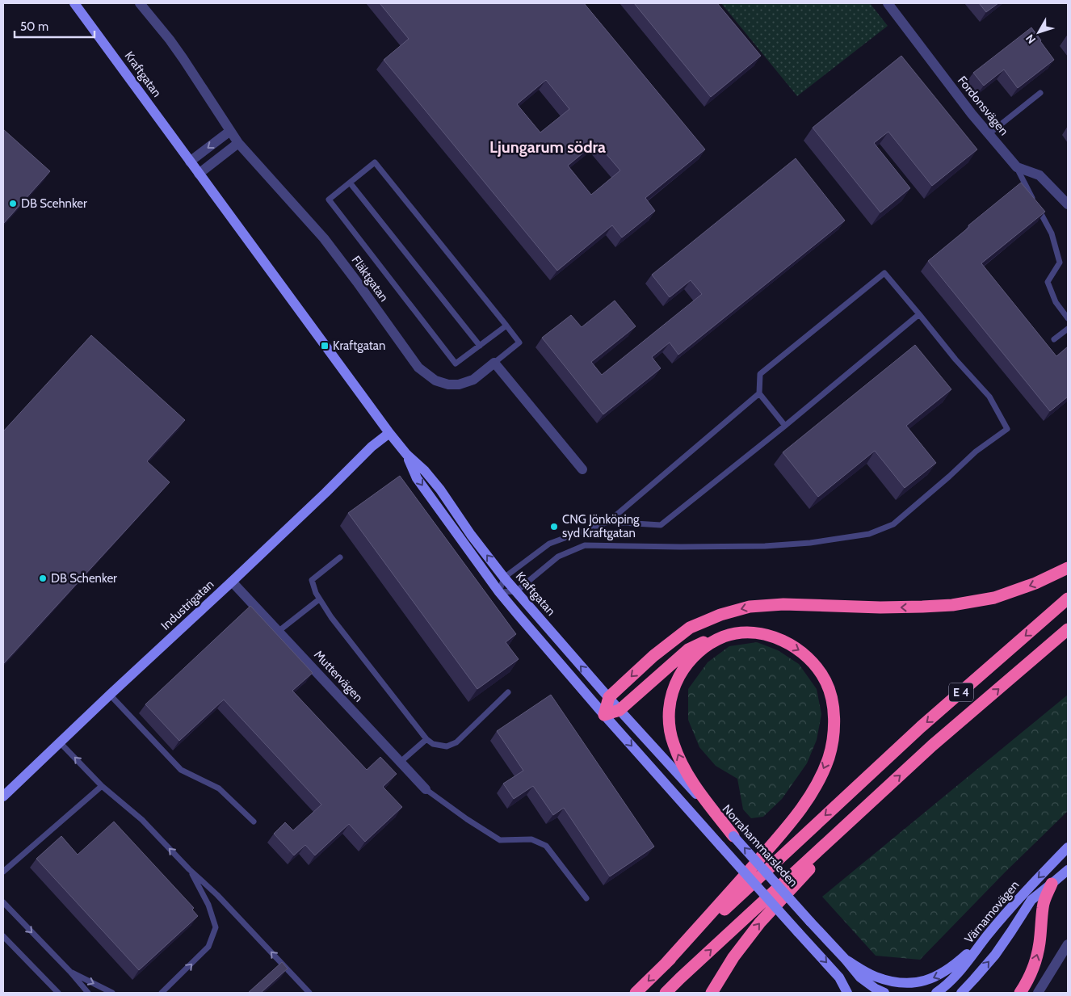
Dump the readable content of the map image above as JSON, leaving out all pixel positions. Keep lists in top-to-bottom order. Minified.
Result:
{"streets":{"highway":["E 4"],"street":["Kraftgatan","Fordonsvägen","Fläktgatan","Industrigatan","Muttervägen","Norrahammarsleden","Värnamovägen"]},"crossings":[["Kraftgatan","Industrigatan"],["Kraftgatan","Norrahammarsleden"],["Industrigatan","Muttervägen"]],"districts":["Ljungarum södra"],"places":{"other":["DB Scehnker","CNG Jönköping syd Kraftgatan","DB Schenker"],"transit":["Kraftgatan"]},"scale_bar":"50 m","north":"bottom left"}
